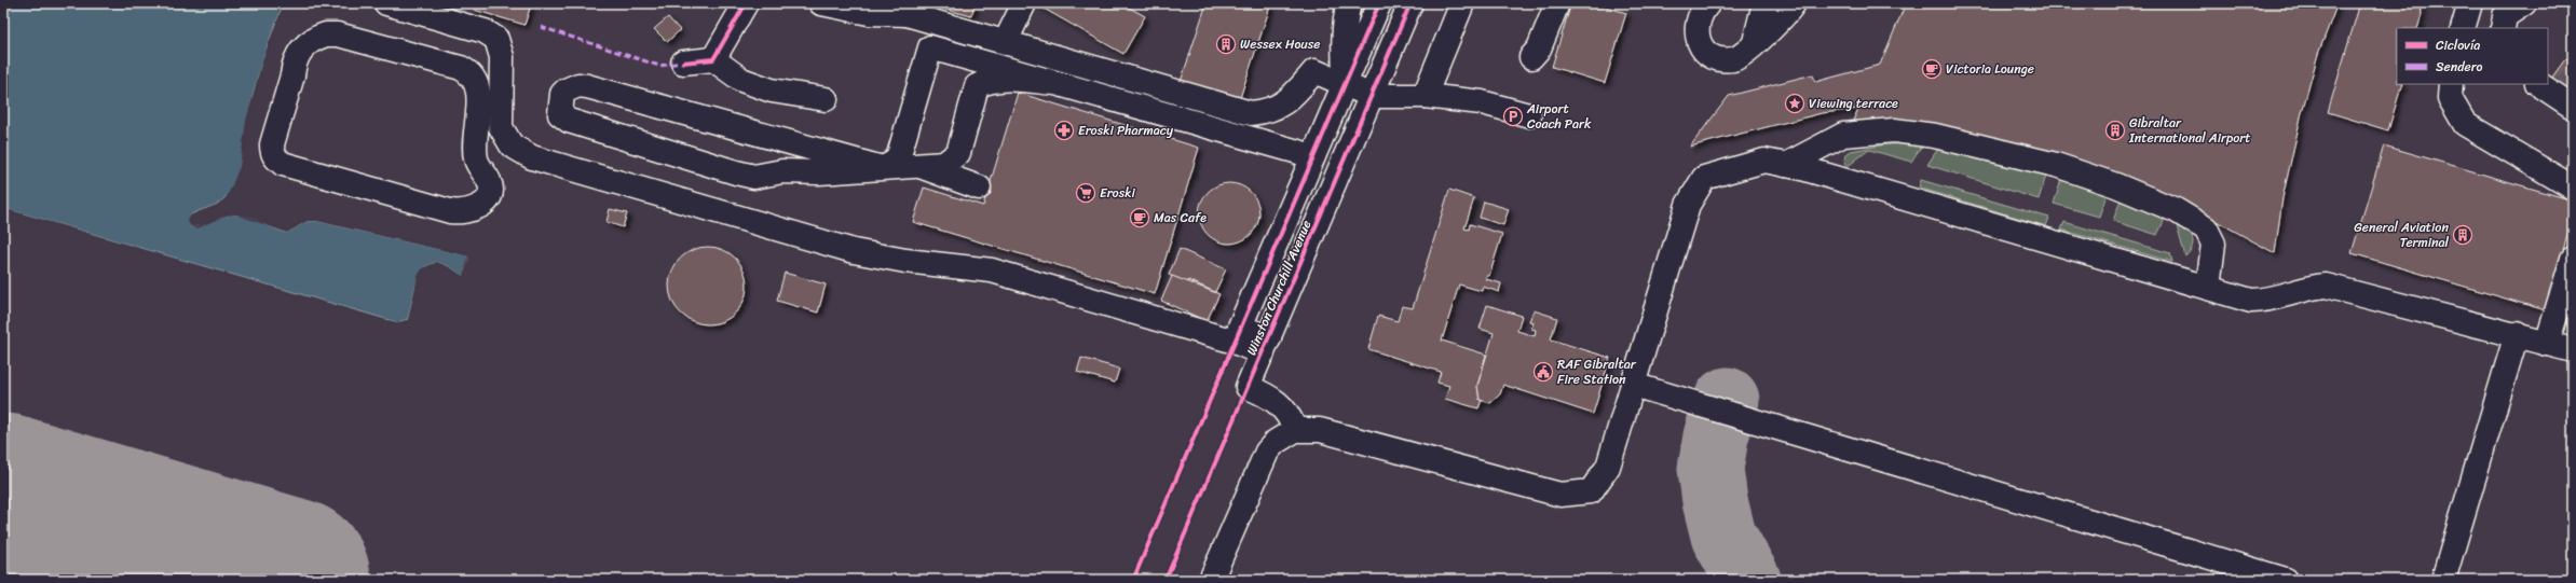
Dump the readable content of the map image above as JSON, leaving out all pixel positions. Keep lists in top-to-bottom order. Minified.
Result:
{"streets":{"street":["Winston Churchill Avenue"]},"places":{"building":["Wessex House","Gibraltar International Airport","General Aviation Terminal"],"cafe":["Victoria Lounge","Mas Cafe"],"place":["Viewing terrace"],"parking":["Airport Coach Park"],"pharmacy":["Eroski Pharmacy"],"supermarket":["Eroski"],"public building":["RAF Gibraltar Fire Station"]},"legend":["Ciclovía","Sendero"]}
